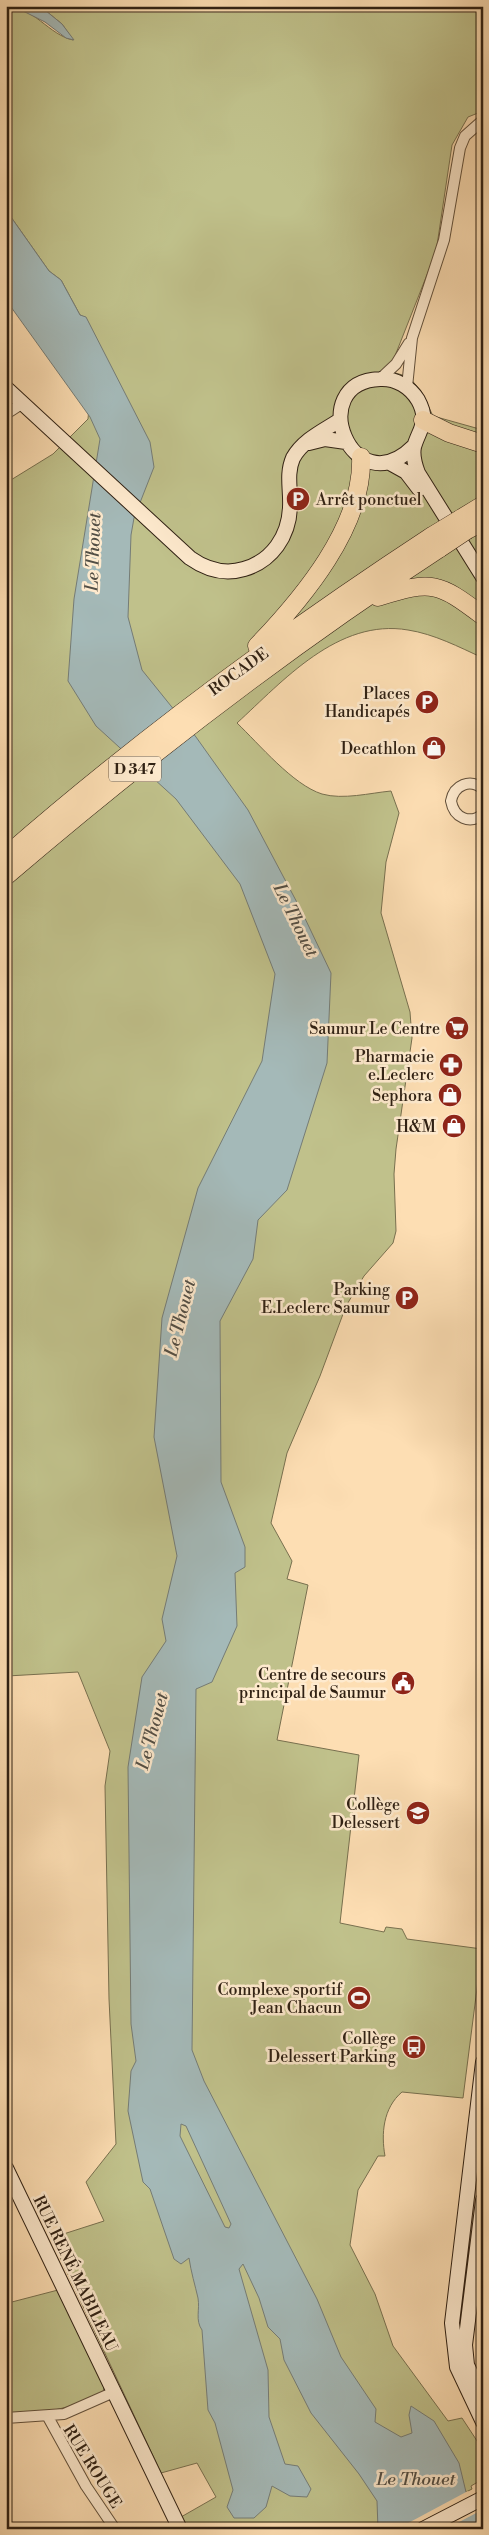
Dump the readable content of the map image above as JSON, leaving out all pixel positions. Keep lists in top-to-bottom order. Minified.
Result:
{"streets":{"highway":["ROCADE","D 347"],"main road":["RUE RENÉ MABILEAU"],"street":["RUE ROUGE"]},"crossings":[["ROCADE","D 347"]],"water":["Le Thouet"],"places":{"parking":["Arrêt ponctuel","Places Handicapés","Parking E.Leclerc Saumur"],"shop":["Decathlon","Sephora","H&M"],"supermarket":["Saumur Le Centre"],"pharmacy":["Pharmacie e.Leclerc"],"public building":["Centre de secours principal de Saumur"],"school or university":["Collège Delessert"],"sports":["Complexe sportif Jean Chacun"],"bus stop":["Collège Delessert Parking"]}}
